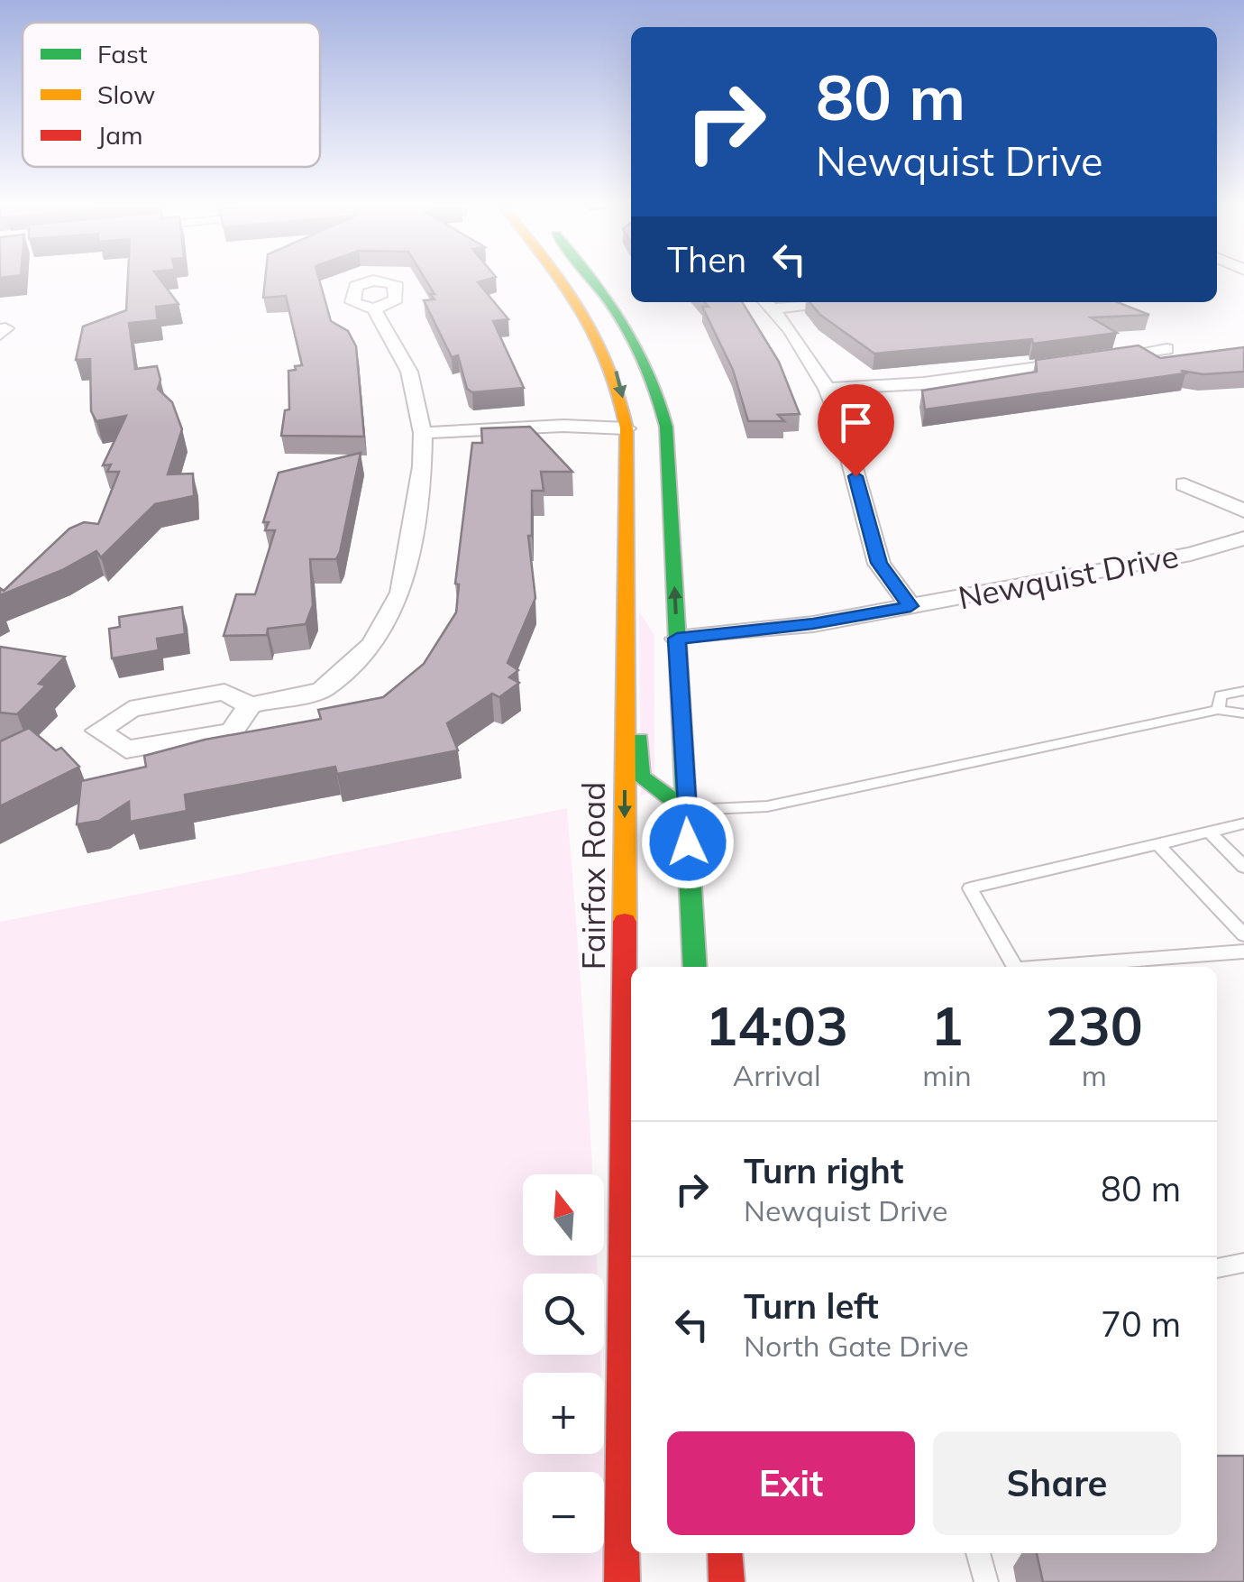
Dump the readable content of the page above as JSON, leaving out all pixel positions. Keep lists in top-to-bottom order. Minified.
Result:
{"streets":{"main road":["Fairfax Road"],"street":["Newquist Drive"]},"legend":["Fast","Slow","Jam"],"north":"top","page":{"turn":["80 m","Newquist Drive"],"then":"Then","eta":["14:03","Arrival","1","min","230","m"],"list":[{"name":"Turn right","note":"Newquist Drive","value":"80 m"},{"name":"Turn left","note":"North Gate Drive","value":"70 m"}],"map_buttons":["+","−"],"buttons":["Exit","Share"]}}
